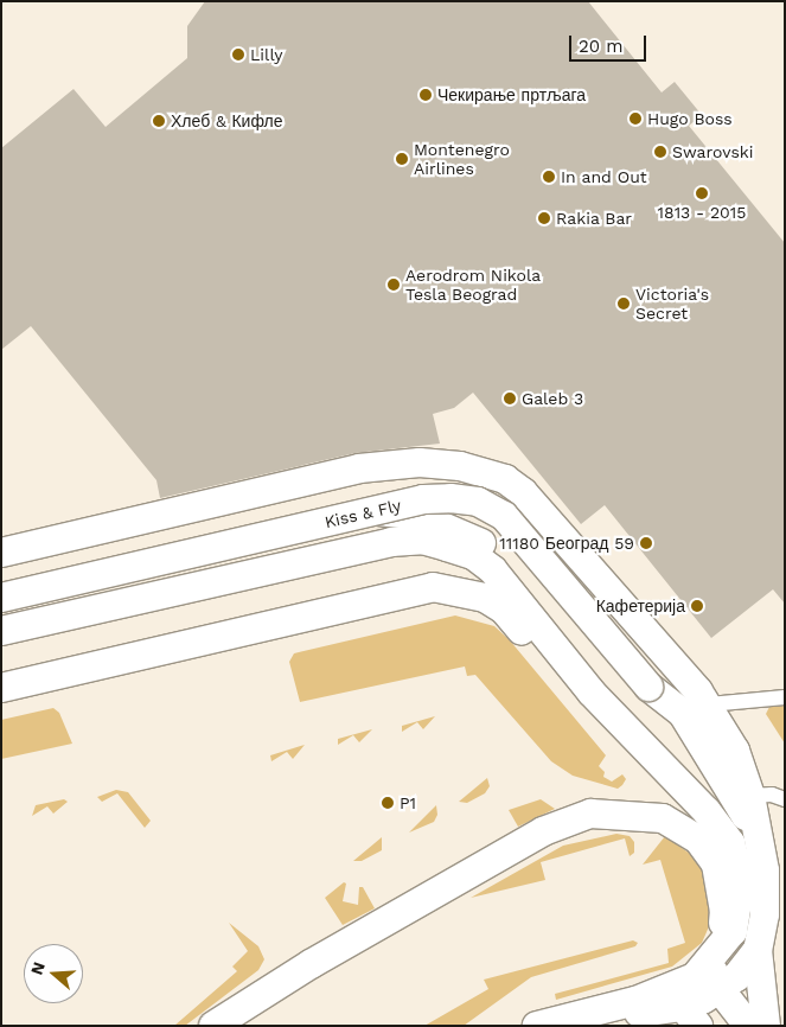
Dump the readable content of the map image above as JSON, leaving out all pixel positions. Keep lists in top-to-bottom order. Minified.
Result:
{"streets":{"street":["Kiss & Fly"]},"places":["Lilly","Чекирање пртљага","Hugo Boss","Хлеб & Кифле","Swarovski","Montenegro Airlines","In and Out","1813 - 2015","Rakia Bar","Aerodrom Nikola Tesla Beograd","Victoria's Secret","Galeb 3","11180 Београд 59","Кафетерија","P1"],"scale_bar":"20 m","north":"left"}
